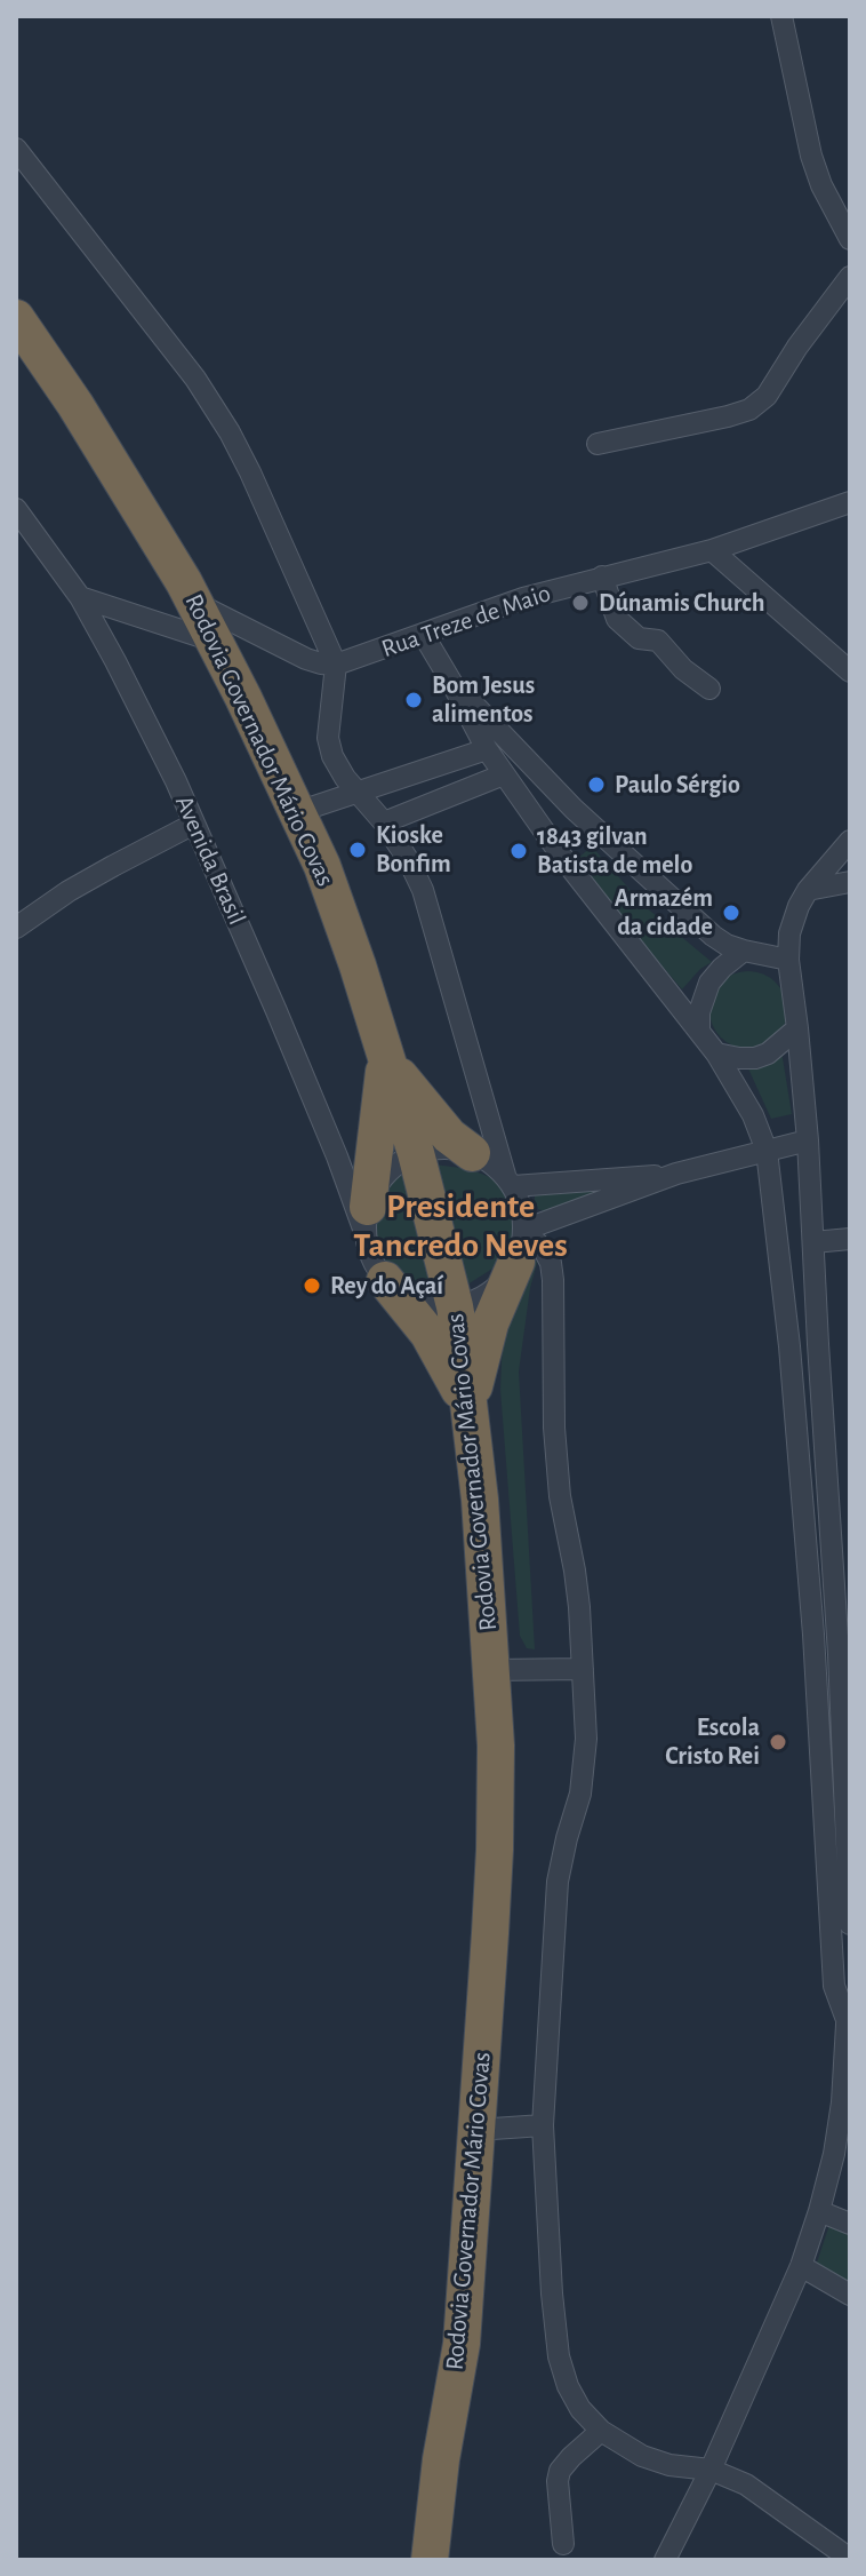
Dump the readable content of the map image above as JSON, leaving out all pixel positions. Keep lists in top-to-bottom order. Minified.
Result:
{"streets":{"highway":["Rodovia Governador Mário Covas"],"street":["Rua Treze de Maio","Avenida Brasil"]},"districts":["Presidente Tancredo Neves"],"places":["Dúnamis Church","Bom Jesus alimentos","Paulo Sérgio","Kioske Bonfim","1843 gilvan Batista de melo","Armazém da cidade","Rey do Açaí","Escola Cristo Rei"]}
